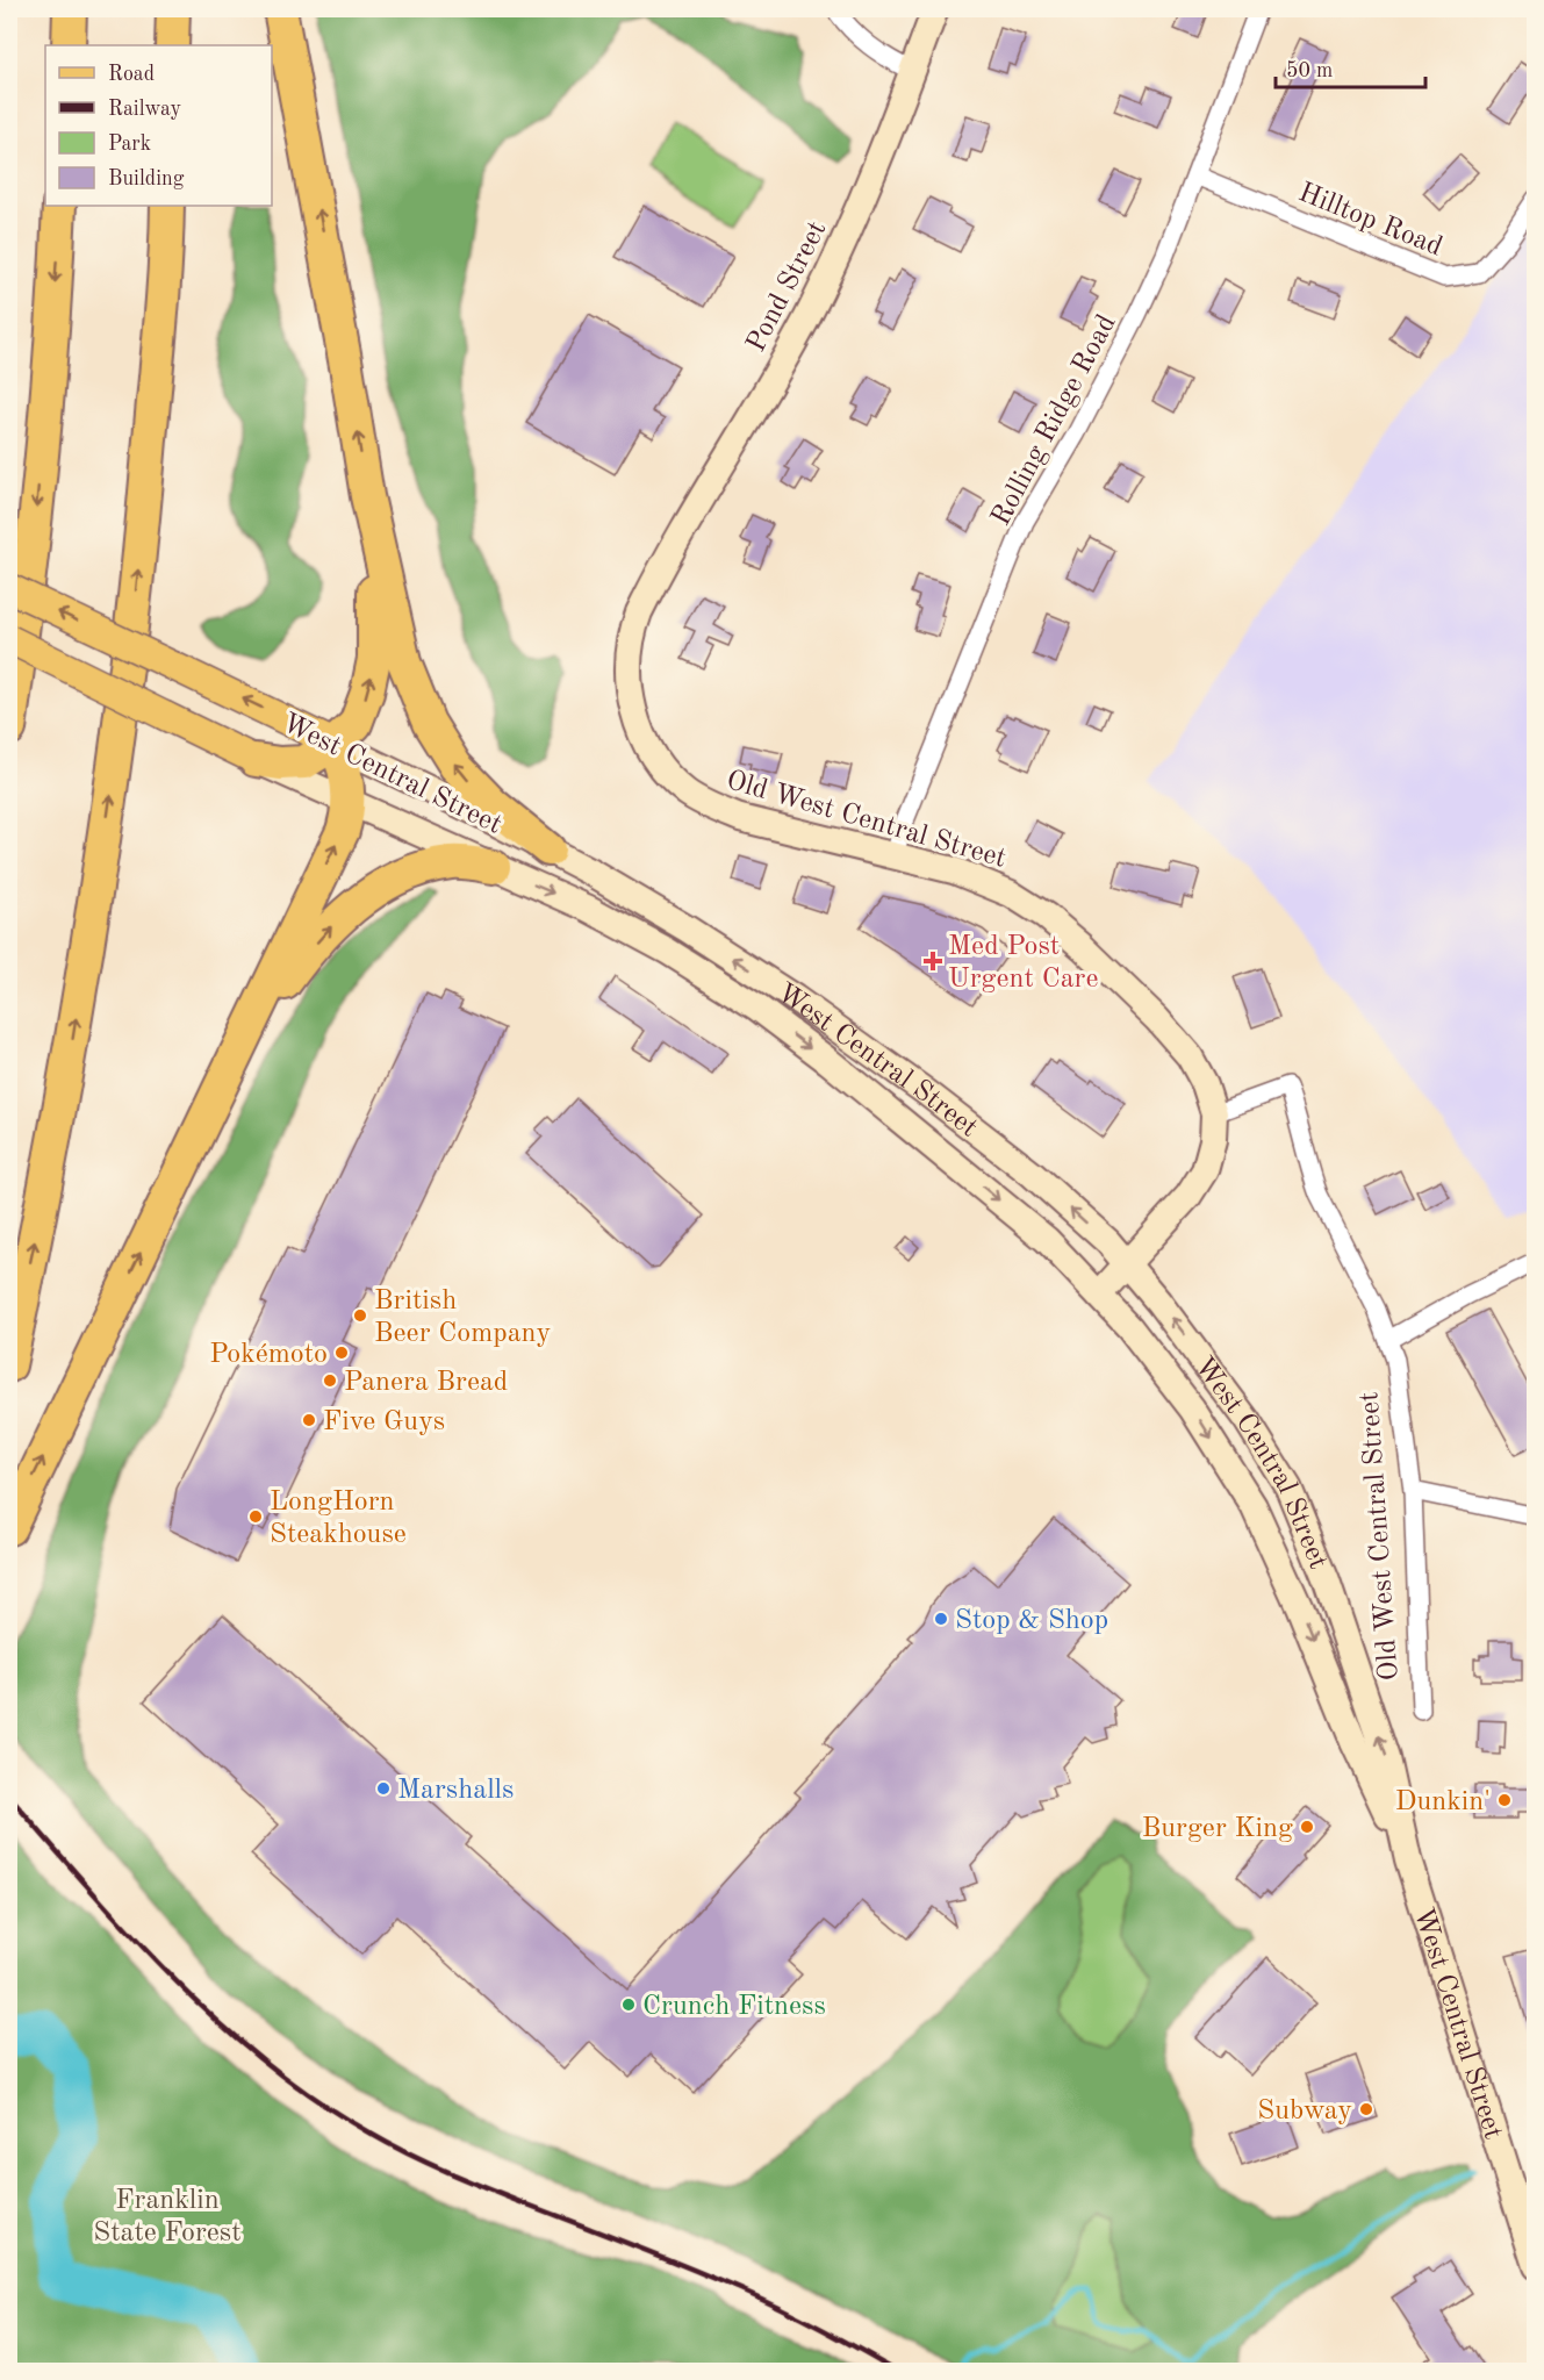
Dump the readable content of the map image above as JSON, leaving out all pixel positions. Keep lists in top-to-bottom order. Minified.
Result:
{"streets":{"main road":["Pond Street","West Central Street","Old West Central Street"],"street":["Hilltop Road","Rolling Ridge Road"]},"crossings":[["Hilltop Road","Rolling Ridge Road"],["Pond Street","Old West Central Street"],["Rolling Ridge Road","Old West Central Street"]],"parks":["Franklin State Forest"],"places":{"health":["Med Post Urgent Care"],"other":["British Beer Company","Pokémoto","Panera Bread","Five Guys","LongHorn Steakhouse","Stop & Shop","Marshalls","Dunkin'","Burger King","Crunch Fitness","Subway"]},"legend":["Road","Railway","Park","Building"],"scale_bar":"50 m"}
